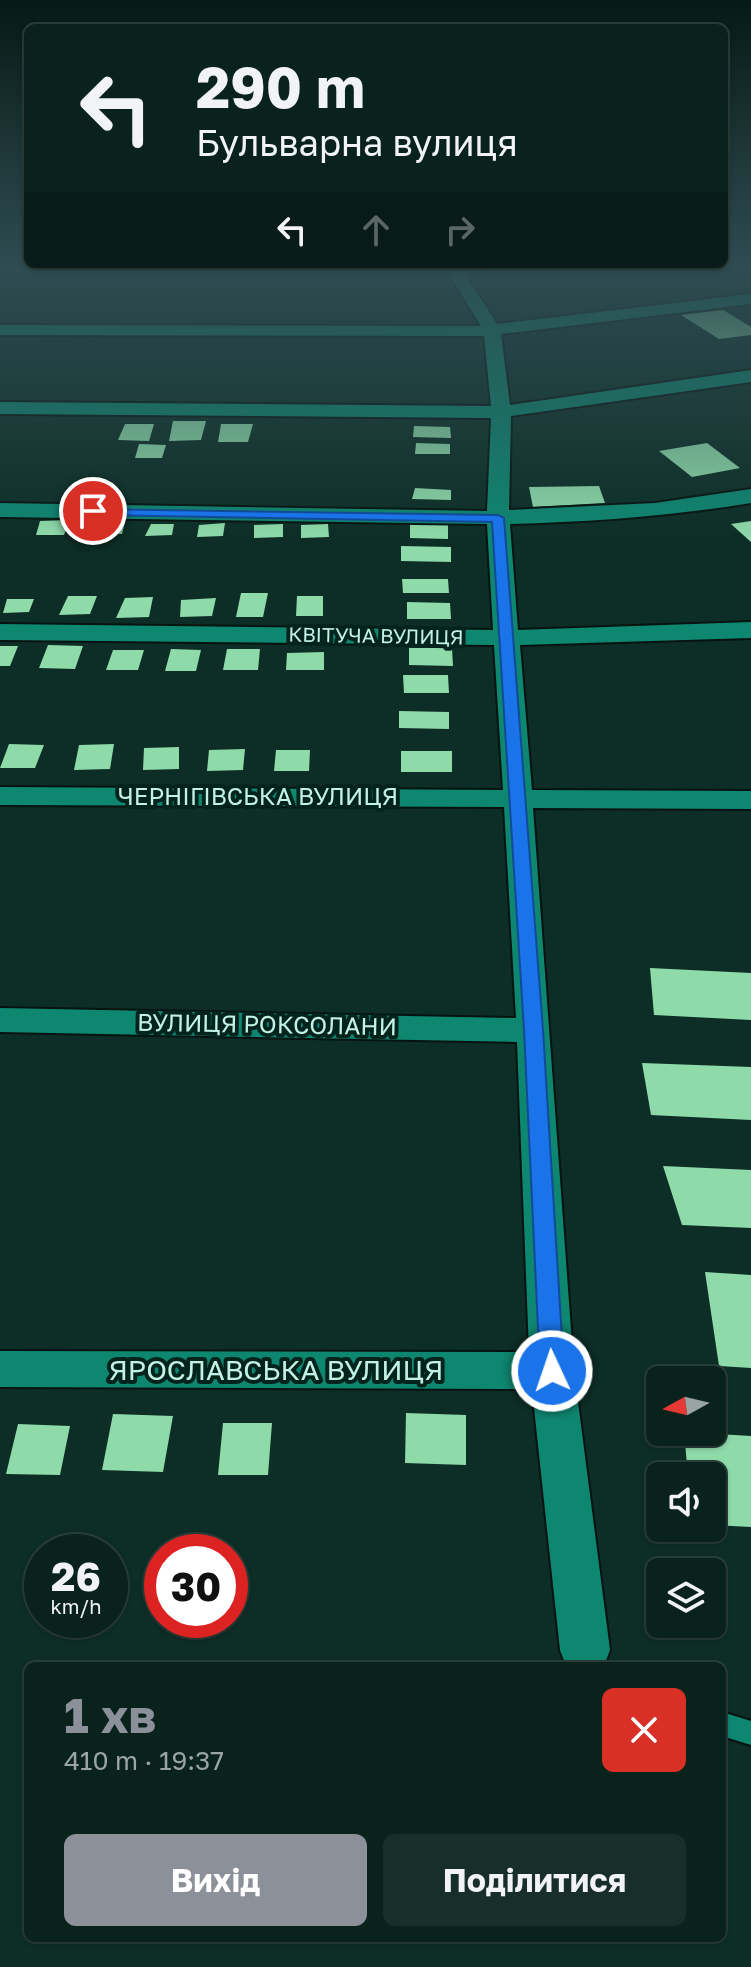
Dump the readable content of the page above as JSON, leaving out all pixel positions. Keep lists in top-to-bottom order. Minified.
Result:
{"streets":{"street":["КВІТУЧА ВУЛИЦЯ","ЧЕРНІГІВСЬКА ВУЛИЦЯ","ВУЛИЦЯ РОКСОЛАНИ","ЯРОСЛАВСЬКА ВУЛИЦЯ"]},"north":"left","page":{"turn":["290 m","Бульварна вулиця"],"speed":"26 km/h","limit":"30","heading":["1 хв","410 m · 19:37"],"buttons":["Вихід","Поділитися"]}}
